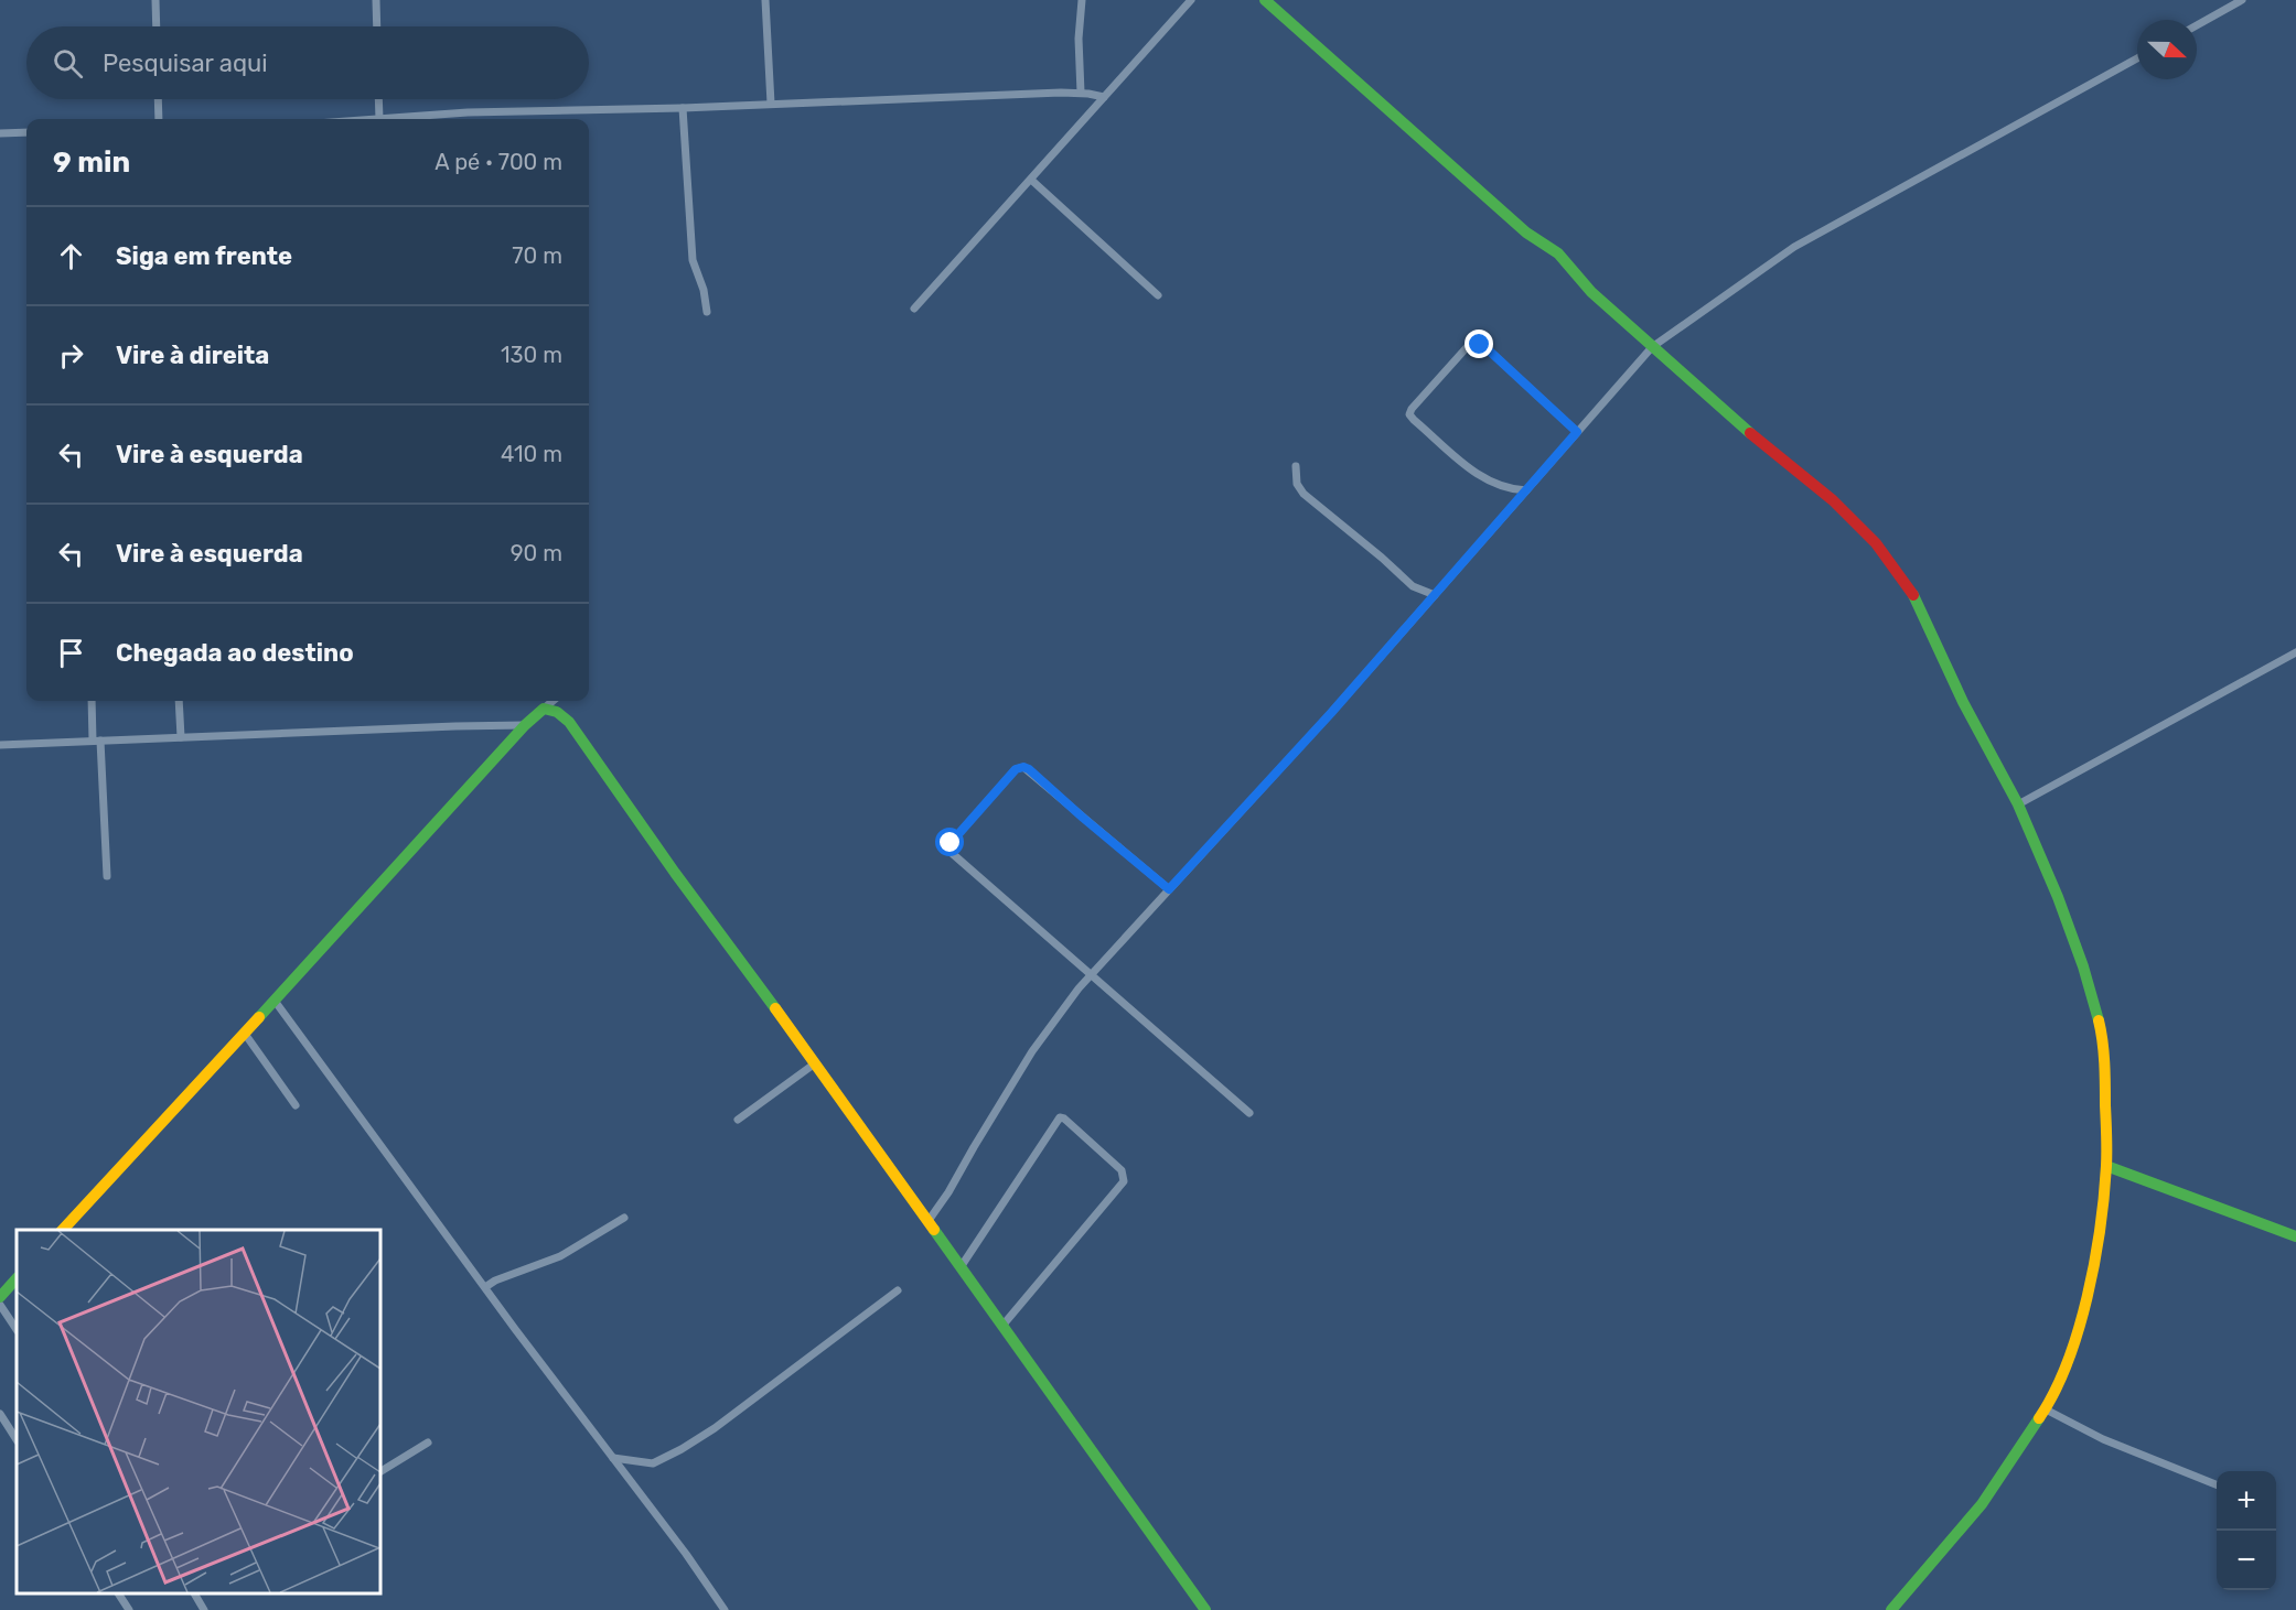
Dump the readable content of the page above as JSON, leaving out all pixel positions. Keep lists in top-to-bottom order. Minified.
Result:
{"north":"right","page":{"search":"Pesquisar aqui","heading":["9 min","A pé · 700 m"],"list":[["Siga em frente","70 m"],["Vire à direita","130 m"],["Vire à esquerda","410 m"],["Vire à esquerda","90 m"],"Chegada ao destino"],"map_buttons":["+","−"]}}
